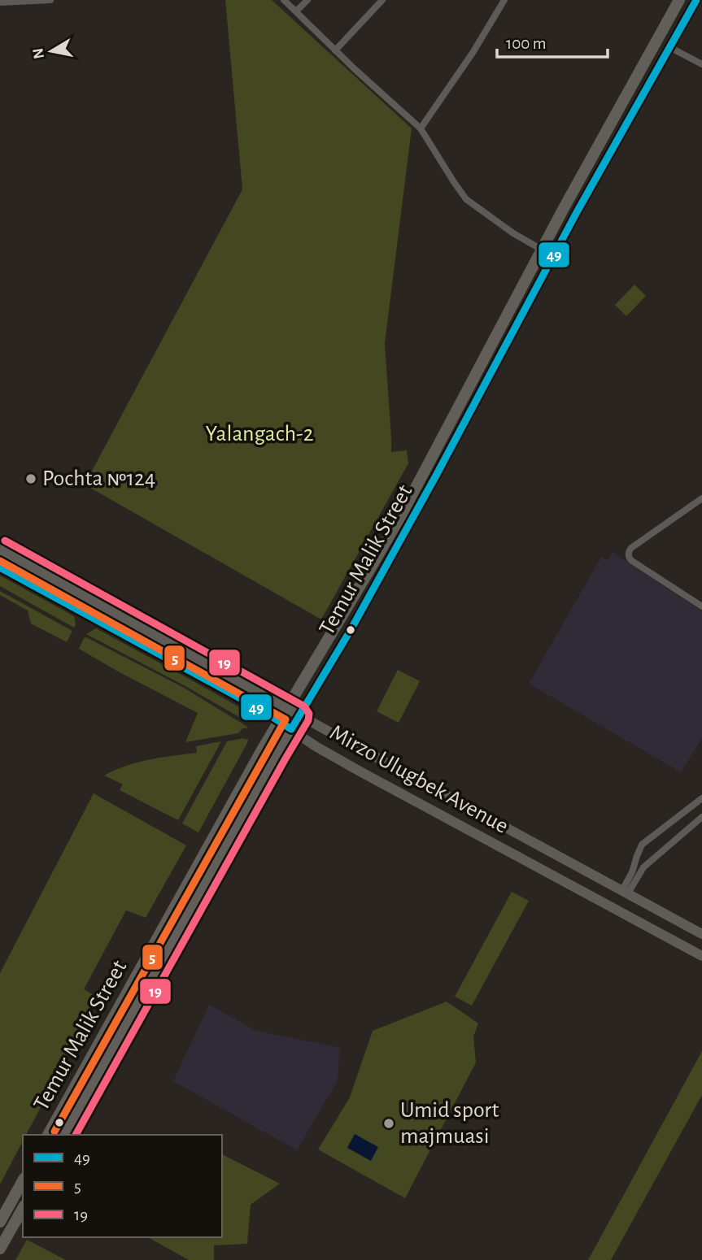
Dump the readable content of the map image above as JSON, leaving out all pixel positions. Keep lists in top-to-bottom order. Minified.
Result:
{"streets":{"highway":["Temur Malik Street"],"main road":["Mirzo Ulugbek Avenue"]},"crossings":[["Temur Malik Street","Mirzo Ulugbek Avenue"]],"parks":["Yalangach-2"],"places":["Pochta №124","Umid sport majmuasi"],"lines":["transit line 49","transit line 19","transit line 5"],"legend":["49","5","19"],"scale_bar":"100 m","north":"left"}
